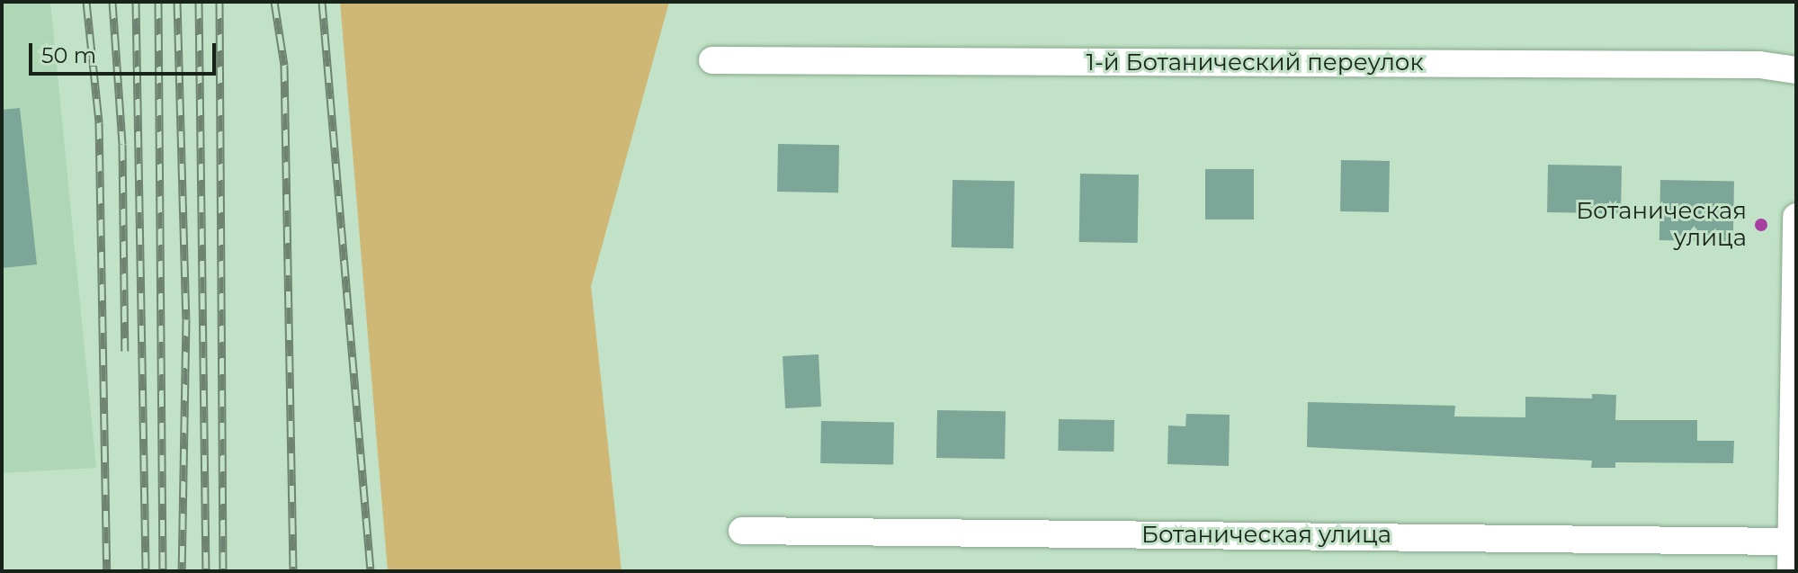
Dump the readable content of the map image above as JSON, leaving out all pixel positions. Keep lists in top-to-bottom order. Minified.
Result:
{"streets":{"street":["1-й Ботанический переулок","Ботаническая улица"]},"places":["Ботаническая улица"],"scale_bar":"50 m"}
